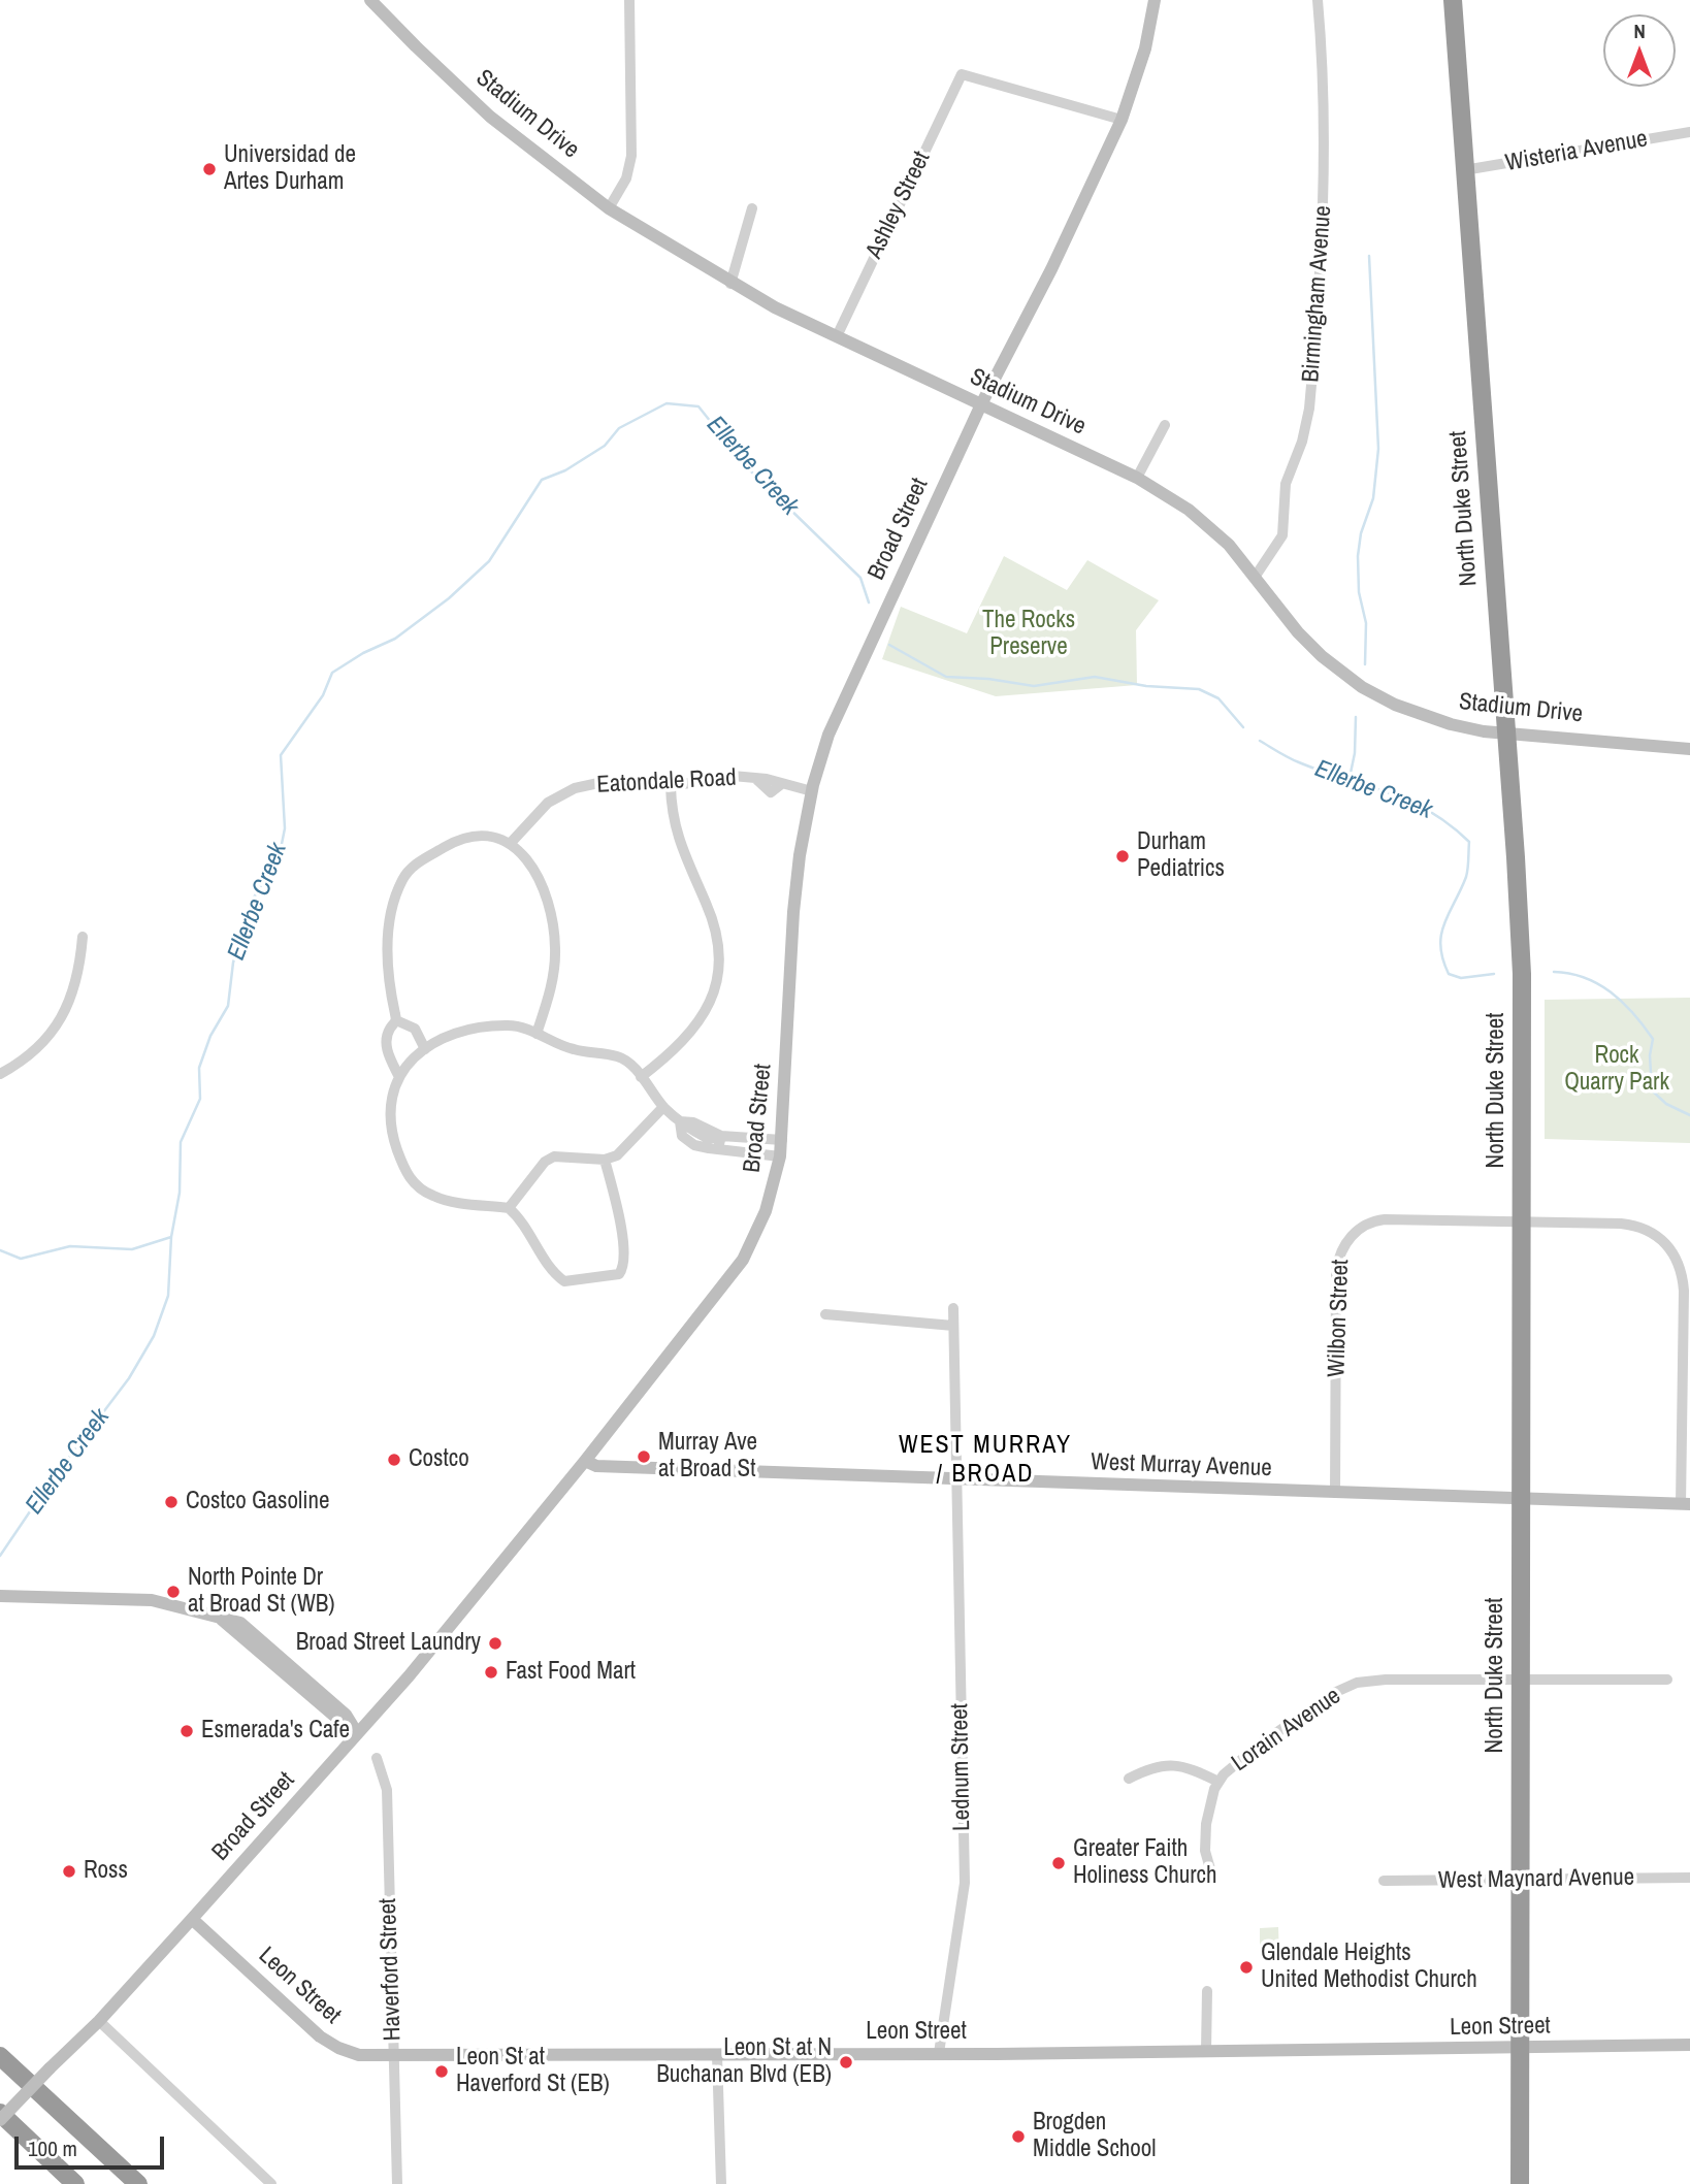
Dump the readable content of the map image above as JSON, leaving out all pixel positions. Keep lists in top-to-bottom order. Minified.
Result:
{"streets":{"highway":["North Duke Street"],"street":["Stadium Drive","Wisteria Avenue","Ashley Street","Birmingham Avenue","Broad Street","Eatondale Road","Wilbon Street","West Murray Avenue","Lorain Avenue","Lednum Street","West Maynard Avenue","Haverford Street","Leon Street"]},"crossings":[["Stadium Drive","Ashley Street"],["Stadium Drive","Birmingham Avenue"],["Stadium Drive","North Duke Street"],["Stadium Drive","Broad Street"],["Wisteria Avenue","North Duke Street"],["Ashley Street","Broad Street"],["North Duke Street","Wilbon Street"],["North Duke Street","West Murray Avenue"],["North Duke Street","Lorain Avenue"],["North Duke Street","West Maynard Avenue"],["North Duke Street","Leon Street"],["Broad Street","Eatondale Road"],["Broad Street","West Murray Avenue"],["Broad Street","Leon Street"],["Wilbon Street","West Murray Avenue"],["West Murray Avenue","Lednum Street"],["Lednum Street","Leon Street"],["Haverford Street","Leon Street"]],"districts":["WEST MURRAY / BROAD"],"water":["Ellerbe Creek"],"parks":["The Rocks Preserve","Rock Quarry Park"],"places":["Universidad de Artes Durham","Durham Pediatrics","Murray Ave at Broad St","Costco","Costco Gasoline","North Pointe Dr at Broad St (WB)","Broad Street Laundry","Fast Food Mart","Esmerada's Cafe","Greater Faith Holiness Church","Ross","Glendale Heights United Methodist Church","Leon St at N Buchanan Blvd (EB)","Leon St at Haverford St (EB)","Brogden Middle School"],"scale_bar":"100 m","north":"top"}
